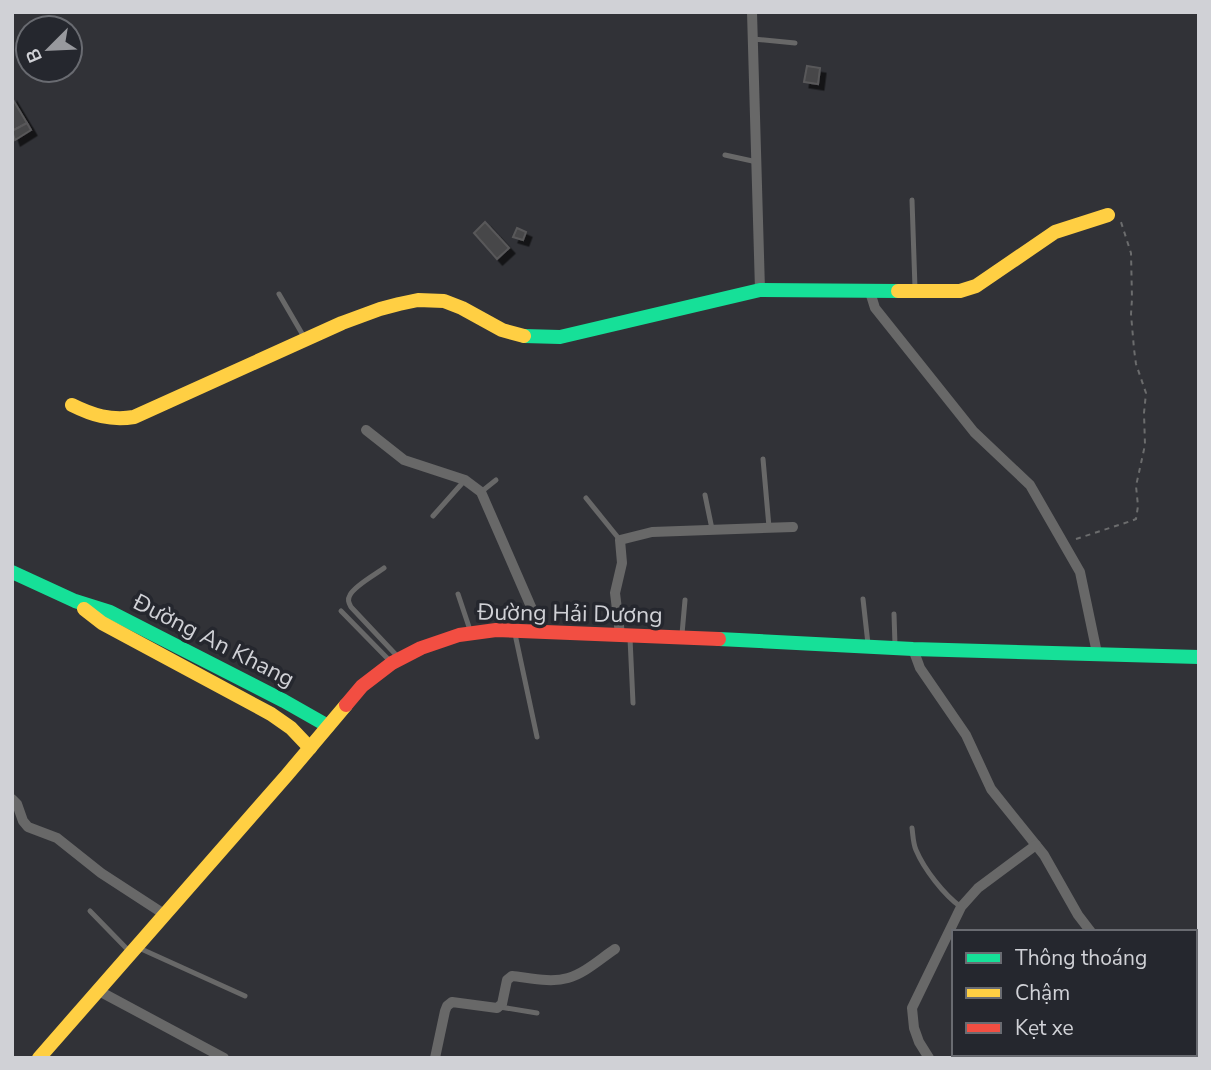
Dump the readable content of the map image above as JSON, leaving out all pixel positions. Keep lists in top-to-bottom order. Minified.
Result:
{"streets":{"main road":["Đường Hải Dương","Đường An Khang"]},"crossings":[["Đường Hải Dương","Đường An Khang"]],"legend":["Thông thoáng","Chậm","Kẹt xe"],"north":"bottom left"}
